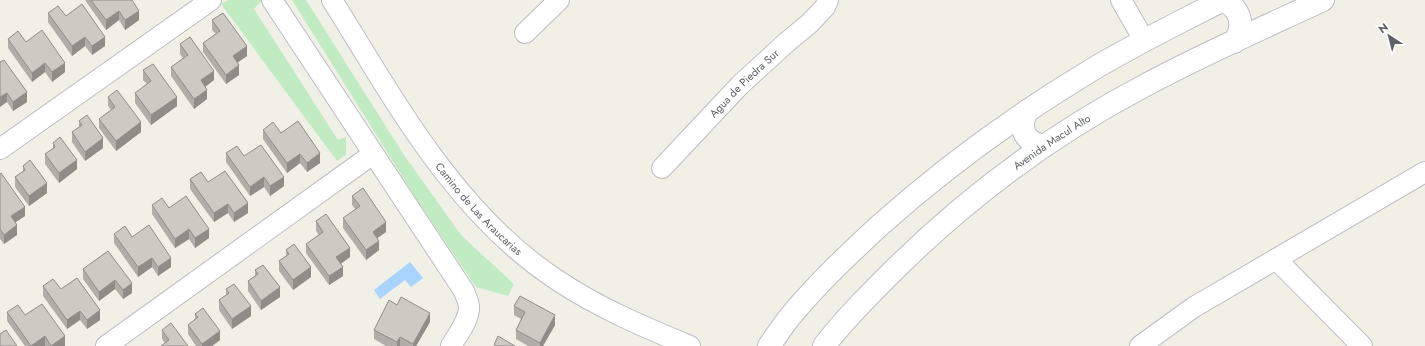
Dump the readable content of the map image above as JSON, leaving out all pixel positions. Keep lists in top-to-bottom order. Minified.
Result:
{"streets":{"street":["Agua de Piedra Sur","Avenida Macul Alto","Camino de Las Araucarias"]},"north":"top left"}
